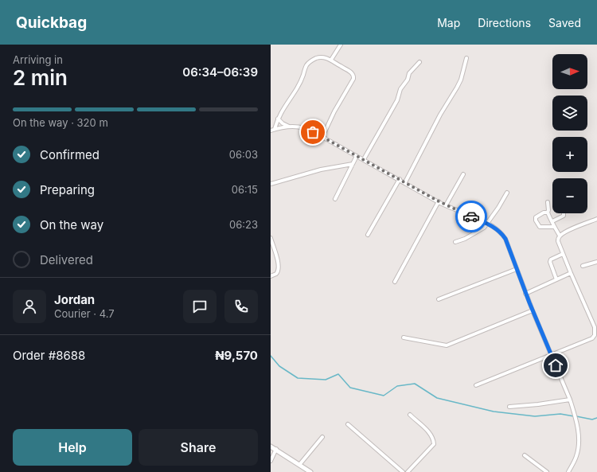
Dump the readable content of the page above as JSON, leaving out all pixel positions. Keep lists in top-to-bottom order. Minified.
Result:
{"north":"right","page":{"header":"Quickbag","nav":["Map","Directions","Saved"],"heading":["2 min","Arriving in","06:34–06:39"],"panel":["Jordan","Courier · 4.7","Order #8688","₦9,570"],"map_buttons":["+","−"],"bar":"On the way · 320 m","list":[["Confirmed","06:03"],["Preparing","06:15"],["On the way","06:23"],"Delivered"],"buttons":["Help","Share"]}}
